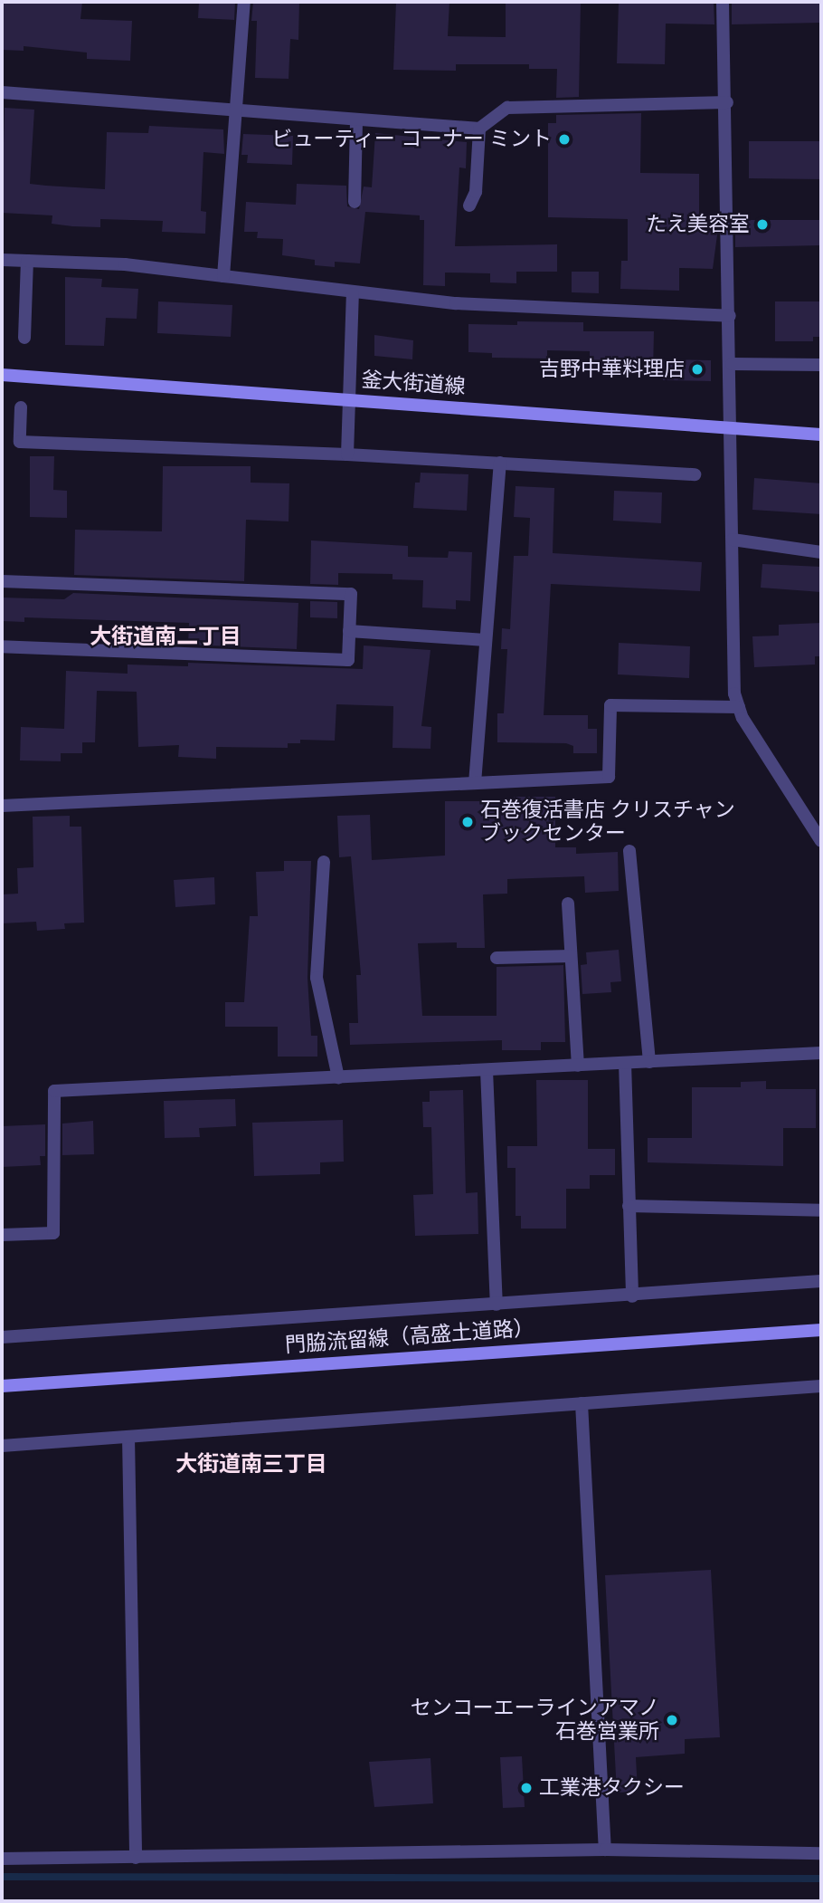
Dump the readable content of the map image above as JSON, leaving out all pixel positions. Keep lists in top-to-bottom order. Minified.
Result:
{"streets":{"street":["釜大街道線","門脇流留線（高盛土道路）"]},"districts":["大街道南二丁目","大街道南三丁目"],"places":["ビューティー コーナー ミント","たえ美容室","吉野中華料理店","石巻復活書店 クリスチャン ブックセンター","センコーエーラインアマノ 石巻営業所","工業港タクシー"]}
